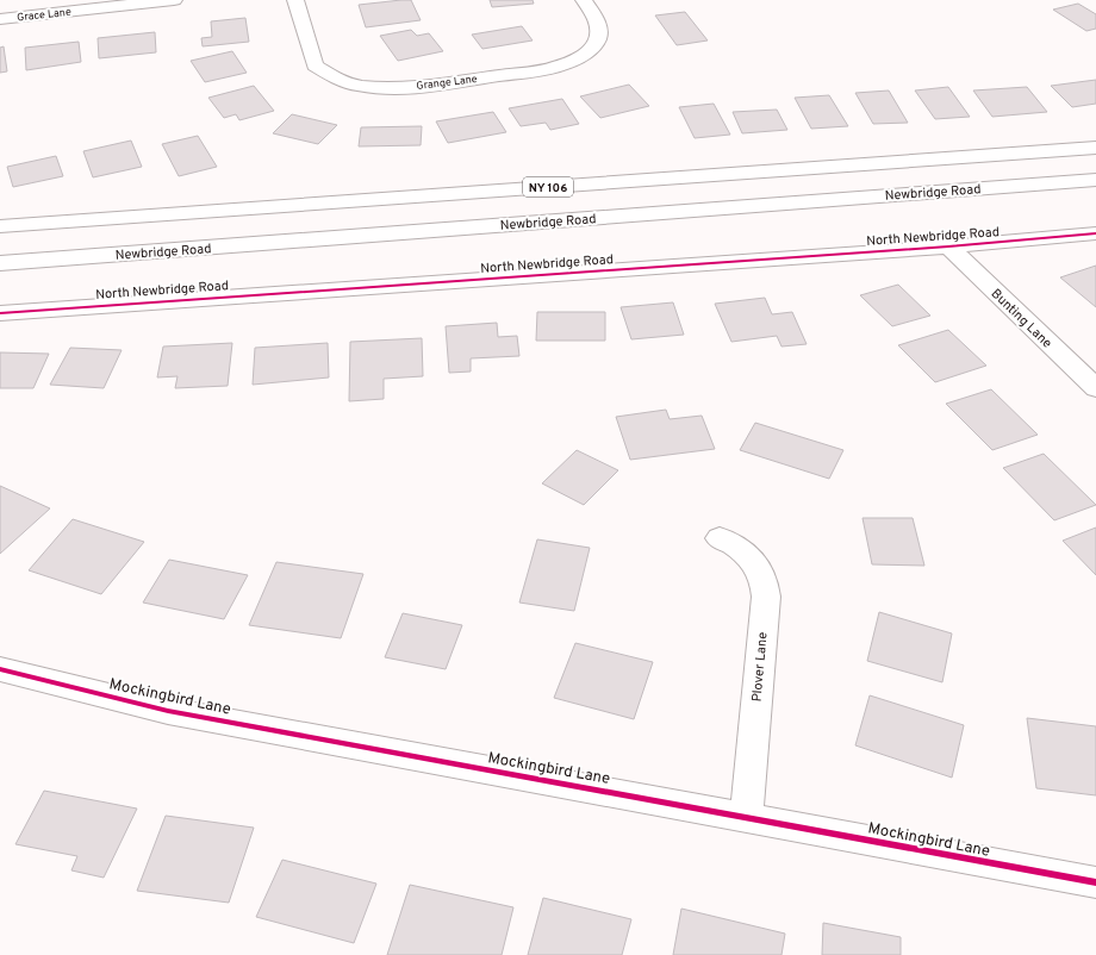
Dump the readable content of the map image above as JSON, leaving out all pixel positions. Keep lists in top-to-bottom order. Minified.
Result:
{"streets":{"street":["Grace Lane","Grange Lane","NY 106","Newbridge Road","North Newbridge Road","Bunting Lane","Plover Lane","Mockingbird Lane"]},"crossings":[["North Newbridge Road","Bunting Lane"],["Plover Lane","Mockingbird Lane"]]}
